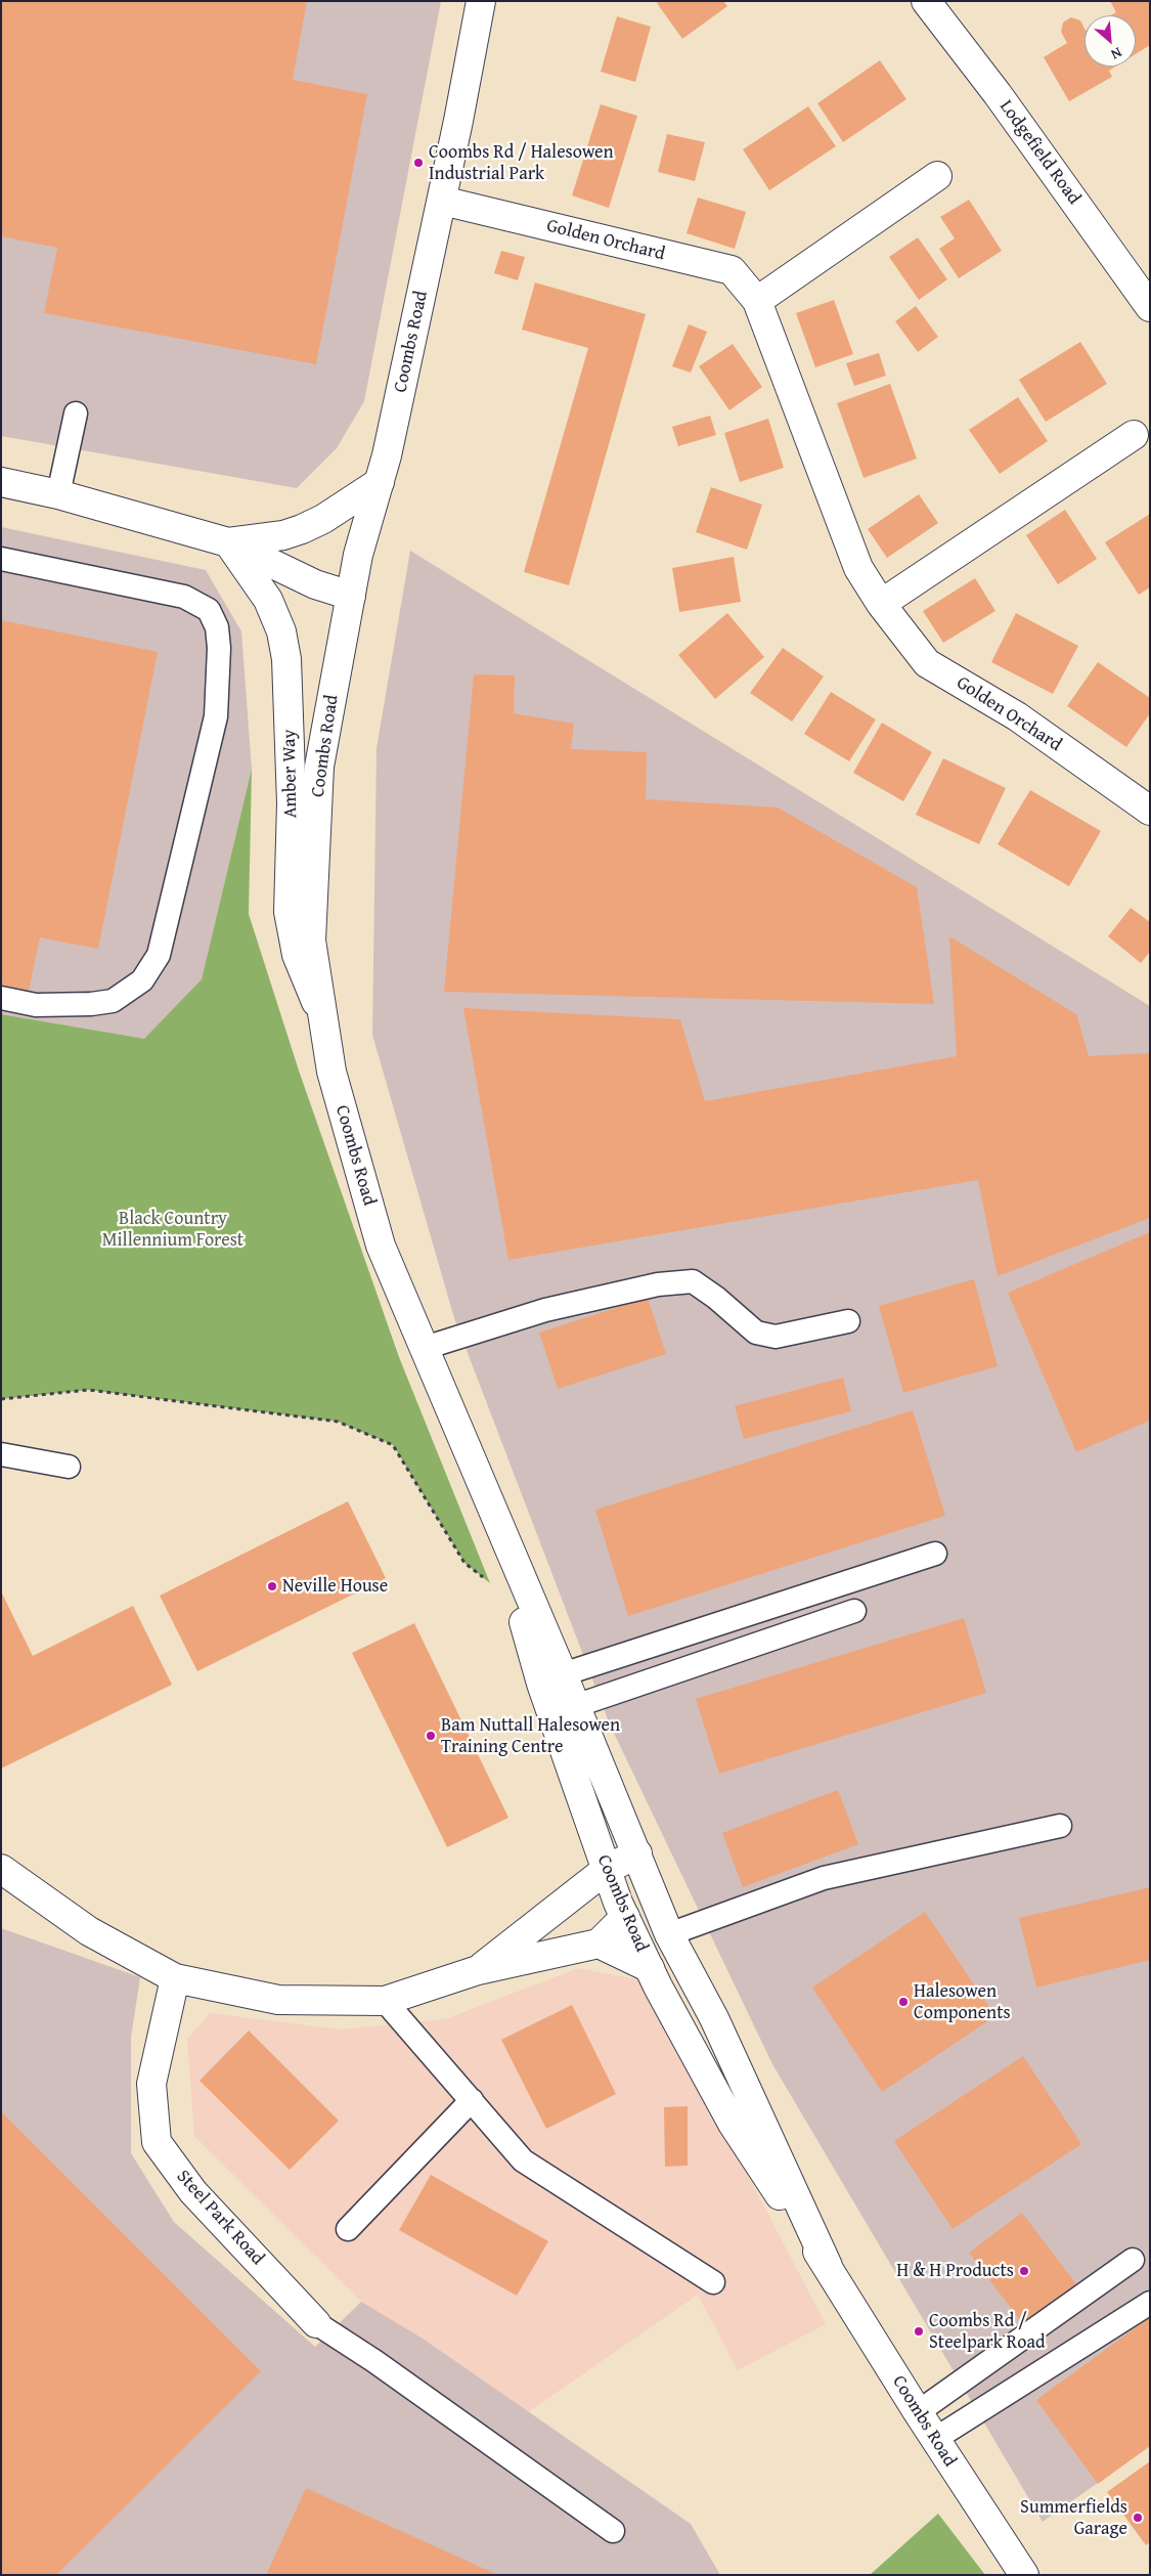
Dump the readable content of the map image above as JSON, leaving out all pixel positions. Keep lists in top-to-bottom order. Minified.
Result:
{"streets":{"street":["Lodgefield Road","Golden Orchard","Coombs Road","Amber Way","Steel Park Road"]},"crossings":[["Golden Orchard","Coombs Road"],["Coombs Road","Amber Way"]],"parks":["Black Country Millennium Forest"],"places":["Coombs Rd / Halesowen Industrial Park","Neville House","Bam Nuttall Halesowen Training Centre","Halesowen Components","H & H Products","Coombs Rd / Steelpark Road","Summerfields Garage"],"north":"bottom right"}
